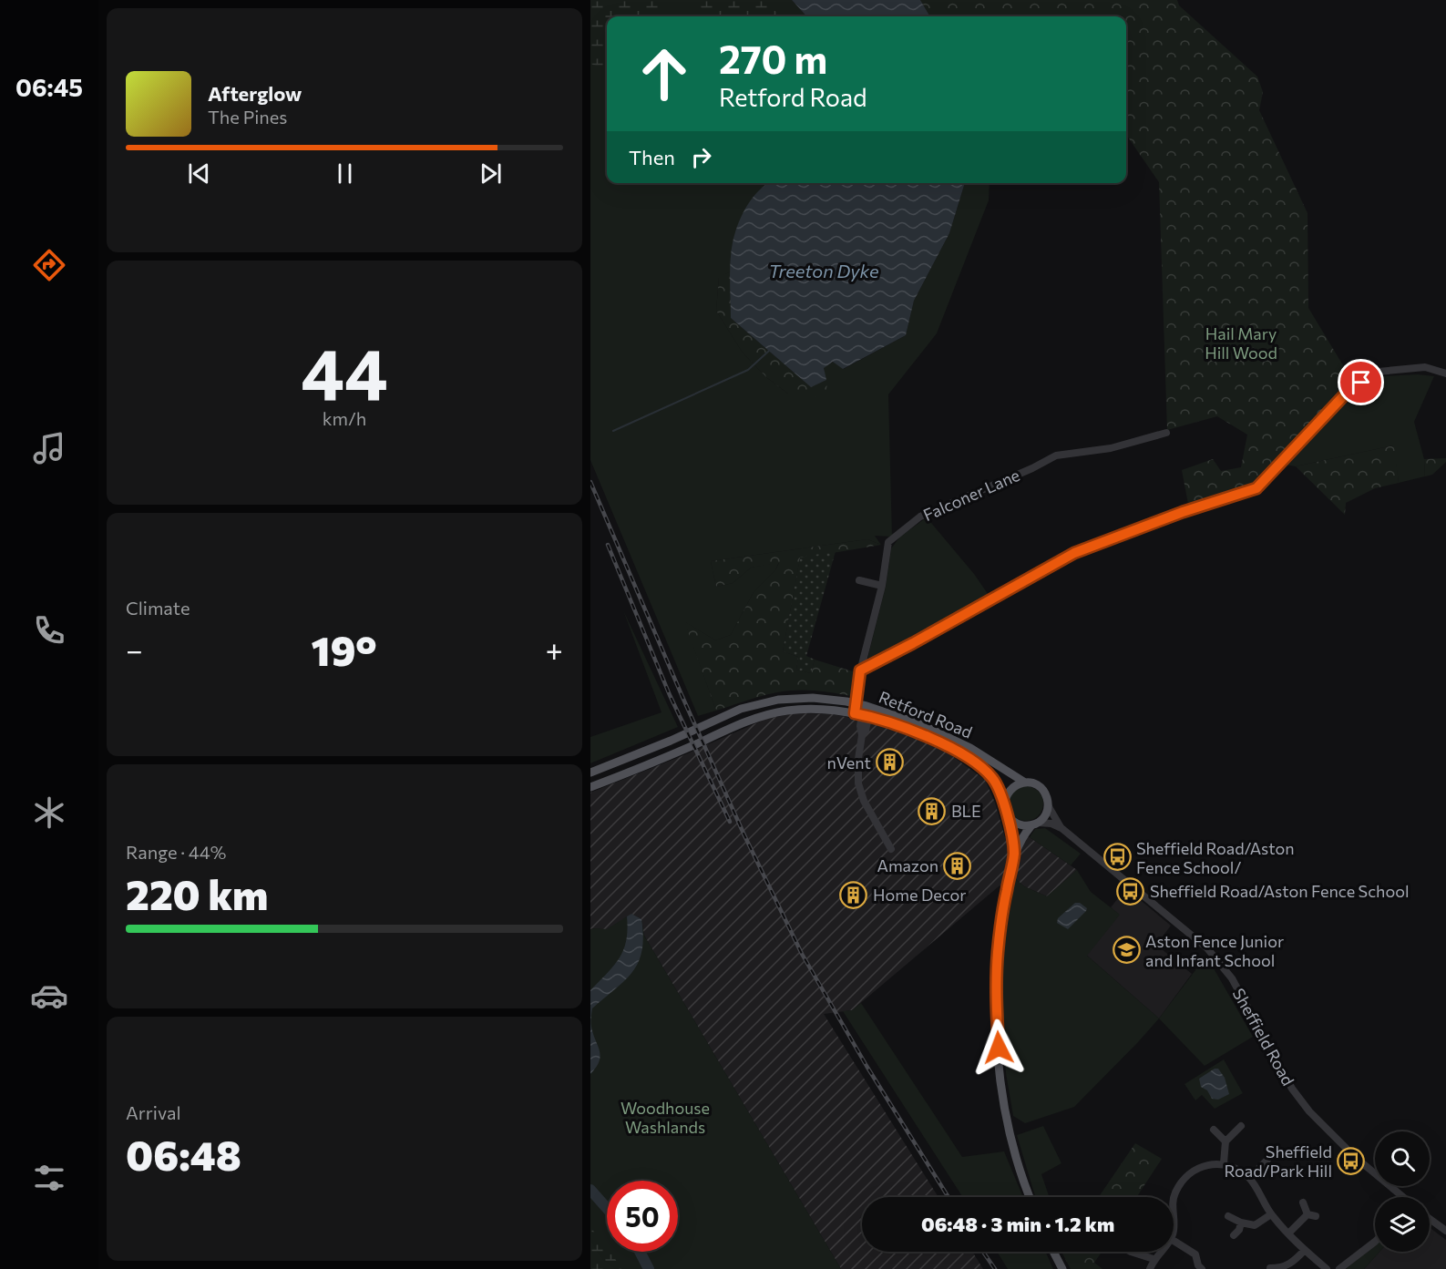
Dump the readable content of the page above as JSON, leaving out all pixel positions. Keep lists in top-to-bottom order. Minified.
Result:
{"streets":{"main road":["Retford Road"],"street":["Falconer Lane","Sheffield Road"]},"crossings":[["Falconer Lane","Retford Road"],["Retford Road","Sheffield Road"]],"water":["Treeton Dyke"],"parks":["Hail Mary Hill Wood","Woodhouse Washlands"],"places":{"building":["nVent","BLE","Amazon","Home Decor"],"bus stop":["Sheffield Road/Aston Fence School/","Sheffield Road/Aston Fence School","Sheffield Road/Park Hill"],"school or university":["Aston Fence Junior and Infant School"]},"page":{"tabs":"06:45","turn":["270 m","Retford Road"],"song":["Afterglow","The Pines"],"then":"Then","tile":[["44","km/h"],"Climate",["Range · 44%","220 km"],["Arrival","06:48"]],"heat":["−","19°","+"],"limit":"50","trip":"06:48 · 3 min · 1.2 km"}}
